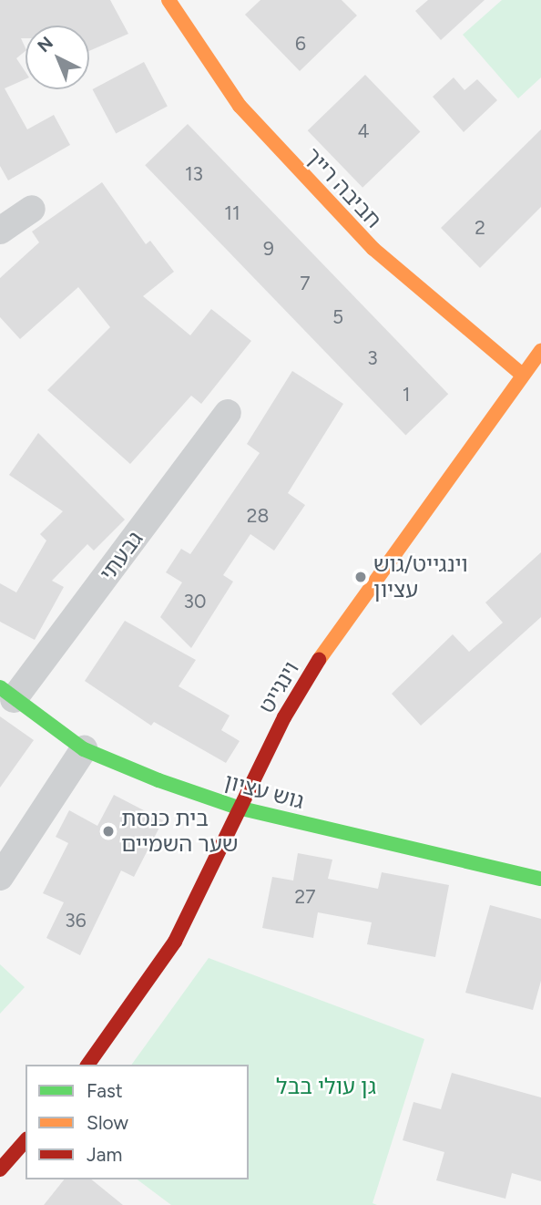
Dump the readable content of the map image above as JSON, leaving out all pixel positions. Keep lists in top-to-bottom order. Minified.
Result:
{"streets":{"street":["חביבה רייך","גבעתי","וינגייט","גוש עציון"]},"crossings":[["חביבה רייך","וינגייט"],["גבעתי","גוש עציון"],["וינגייט","גוש עציון"]],"parks":["גן עולי בבל"],"places":["וינגייט/גוש עציון","בית כנסת שער השמיים"],"house_numbers":["6","4","13","11","2","9","7","5","3","1","28","30","27","36"],"legend":["Fast","Slow","Jam"],"north":"top left"}
